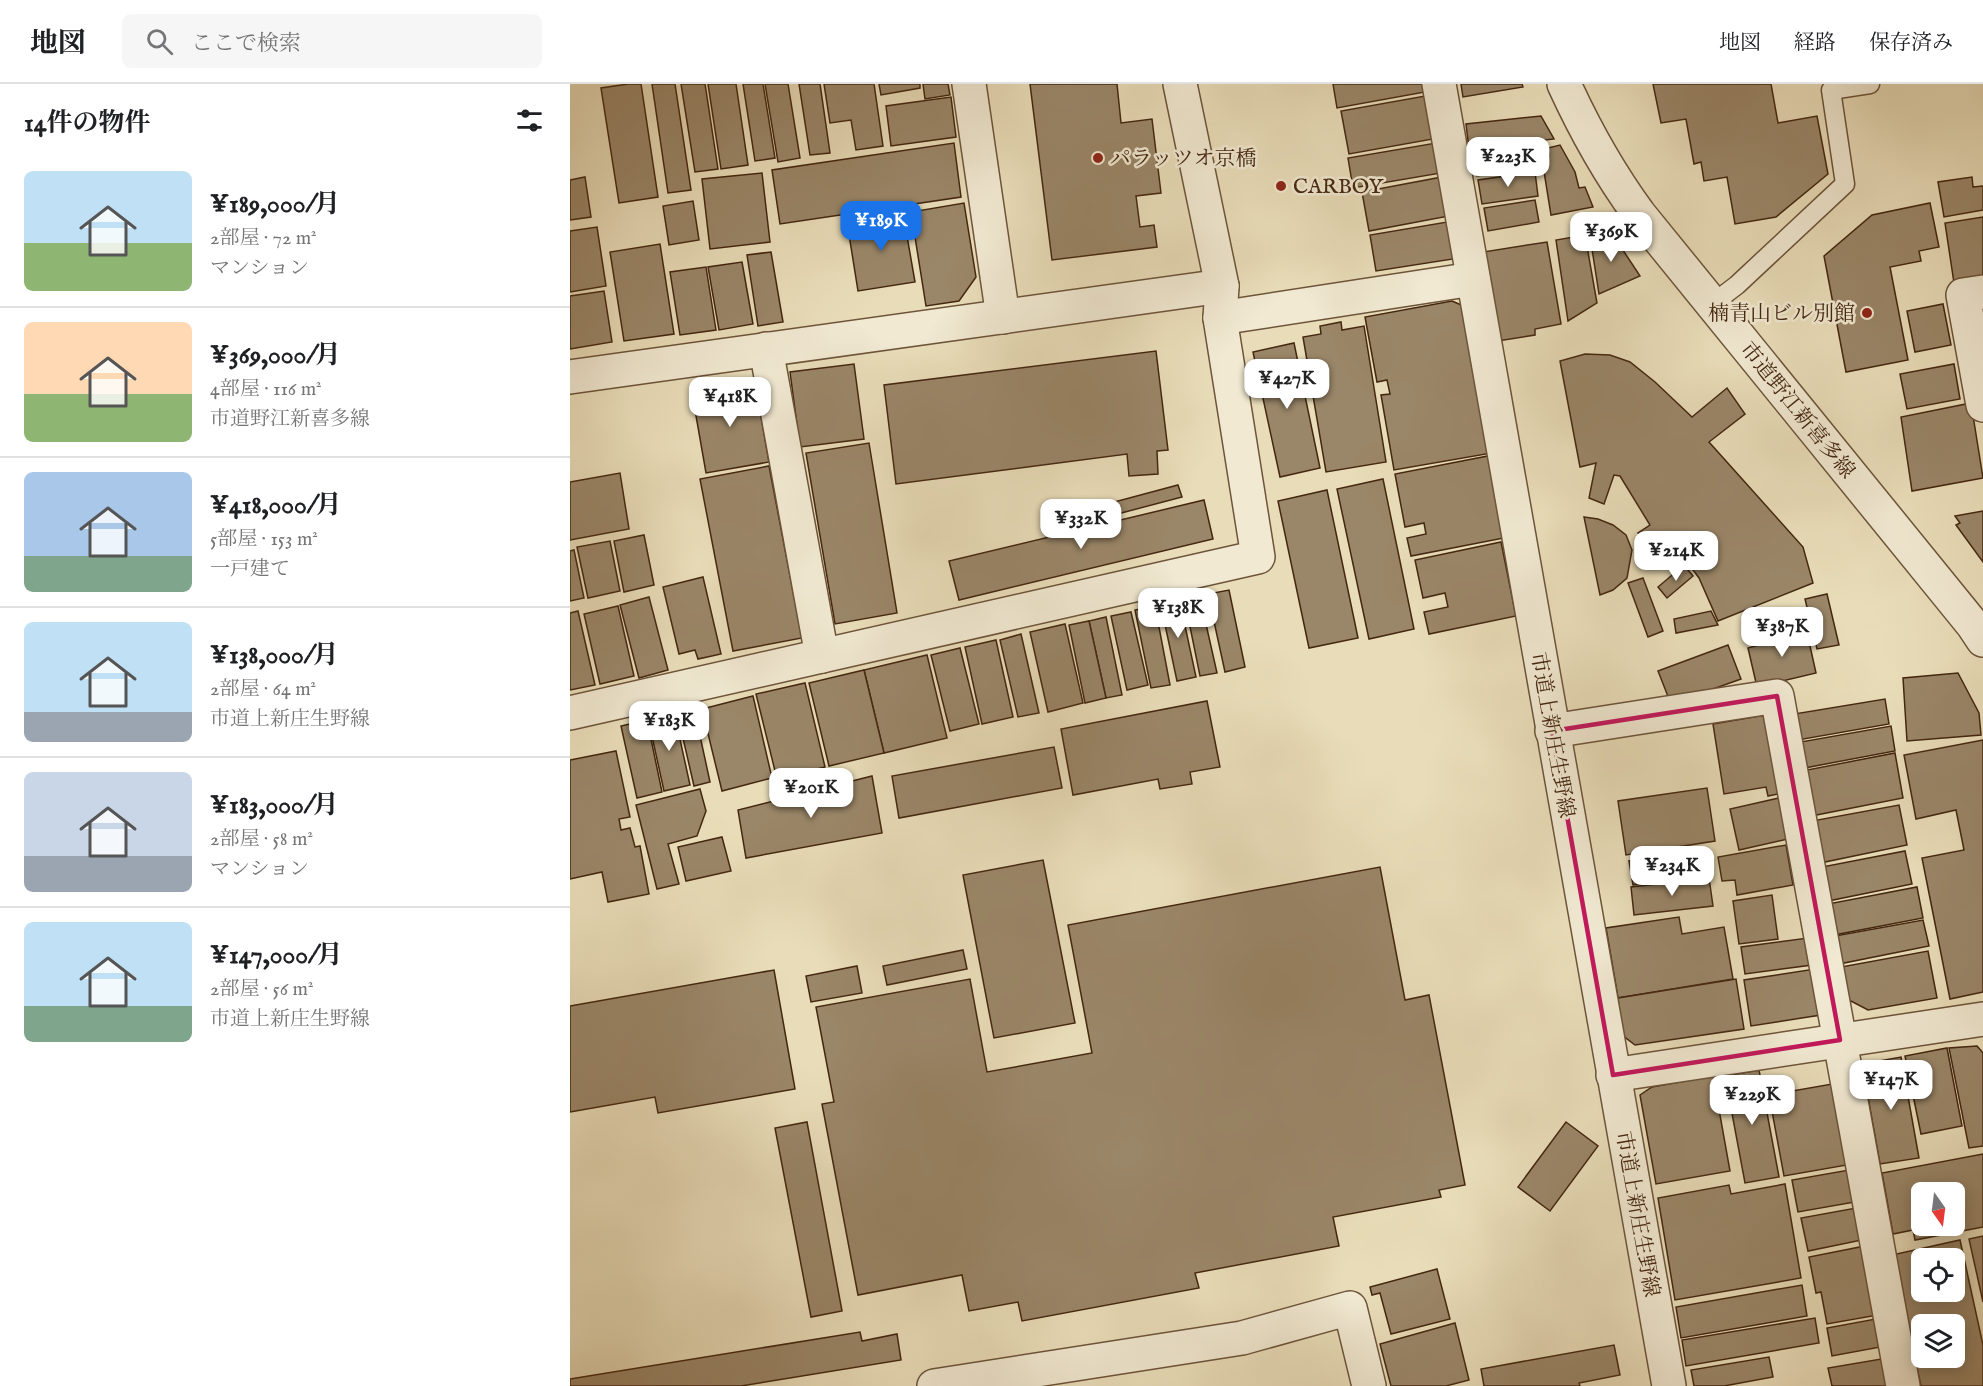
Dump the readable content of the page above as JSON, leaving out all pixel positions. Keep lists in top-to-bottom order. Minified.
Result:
{"streets":{"street":["市道野江新喜多線","市道上新庄生野線"]},"places":["パラッツオ京橋","CARBOY","楠青山ビル別館"],"north":"bottom","page":{"header":"地図","search":"ここで検索","nav":["地図","経路","保存済み"],"heading":"14件の物件","price":["¥223K","¥189K","¥369K","¥427K","¥418K","¥332K","¥214K","¥138K","¥387K","¥183K","¥201K","¥234K","¥147K","¥229K"],"list":[{"name":"¥189,000/月","note":"2部屋 · 72 m² · マンション"},{"name":"¥369,000/月","note":"4部屋 · 116 m² · 市道野江新喜多線"},{"name":"¥418,000/月","note":"5部屋 · 153 m² · 一戸建て"},{"name":"¥138,000/月","note":"2部屋 · 64 m² · 市道上新庄生野線"},{"name":"¥183,000/月","note":"2部屋 · 58 m² · マンション"},{"name":"¥147,000/月","note":"2部屋 · 56 m² · 市道上新庄生野線"}]}}
